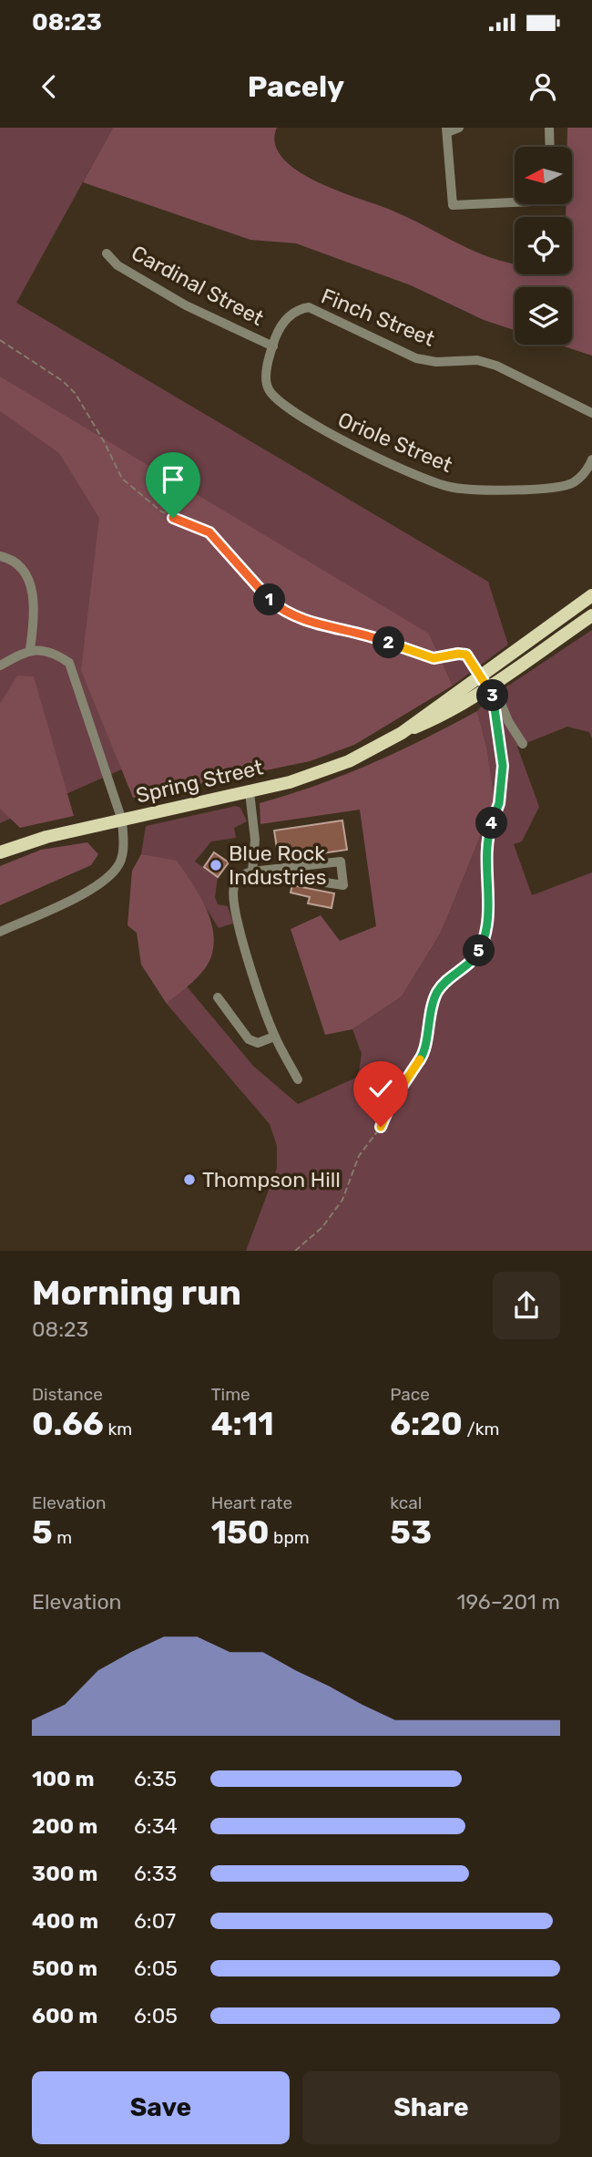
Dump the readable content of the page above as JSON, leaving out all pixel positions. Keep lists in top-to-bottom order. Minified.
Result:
{"streets":{"main road":["Spring Street"],"street":["Cardinal Street","Finch Street","Oriole Street"]},"crossings":[["Cardinal Street","Finch Street"],["Cardinal Street","Oriole Street"],["Finch Street","Oriole Street"]],"places":["Blue Rock Industries","Thompson Hill"],"north":"left","page":{"status":"08:23","header":"Pacely","pins":["1","2","3","4","5"],"heading":["Morning run","08:23"],"stats":[["Distance","0.66 km"],["Time","4:11"],["Pace","6:20 /km"],["Elevation","5 m"],["Heart rate","150 bpm"],["kcal","53"]],"chart":["Elevation","196–201 m"],"list":[{"name":"100 m","note":"6:35"},{"name":"200 m","note":"6:34"},{"name":"300 m","note":"6:33"},{"name":"400 m","note":"6:07"},{"name":"500 m","note":"6:05"},{"name":"600 m","note":"6:05"}],"buttons":["Save","Share"]}}
